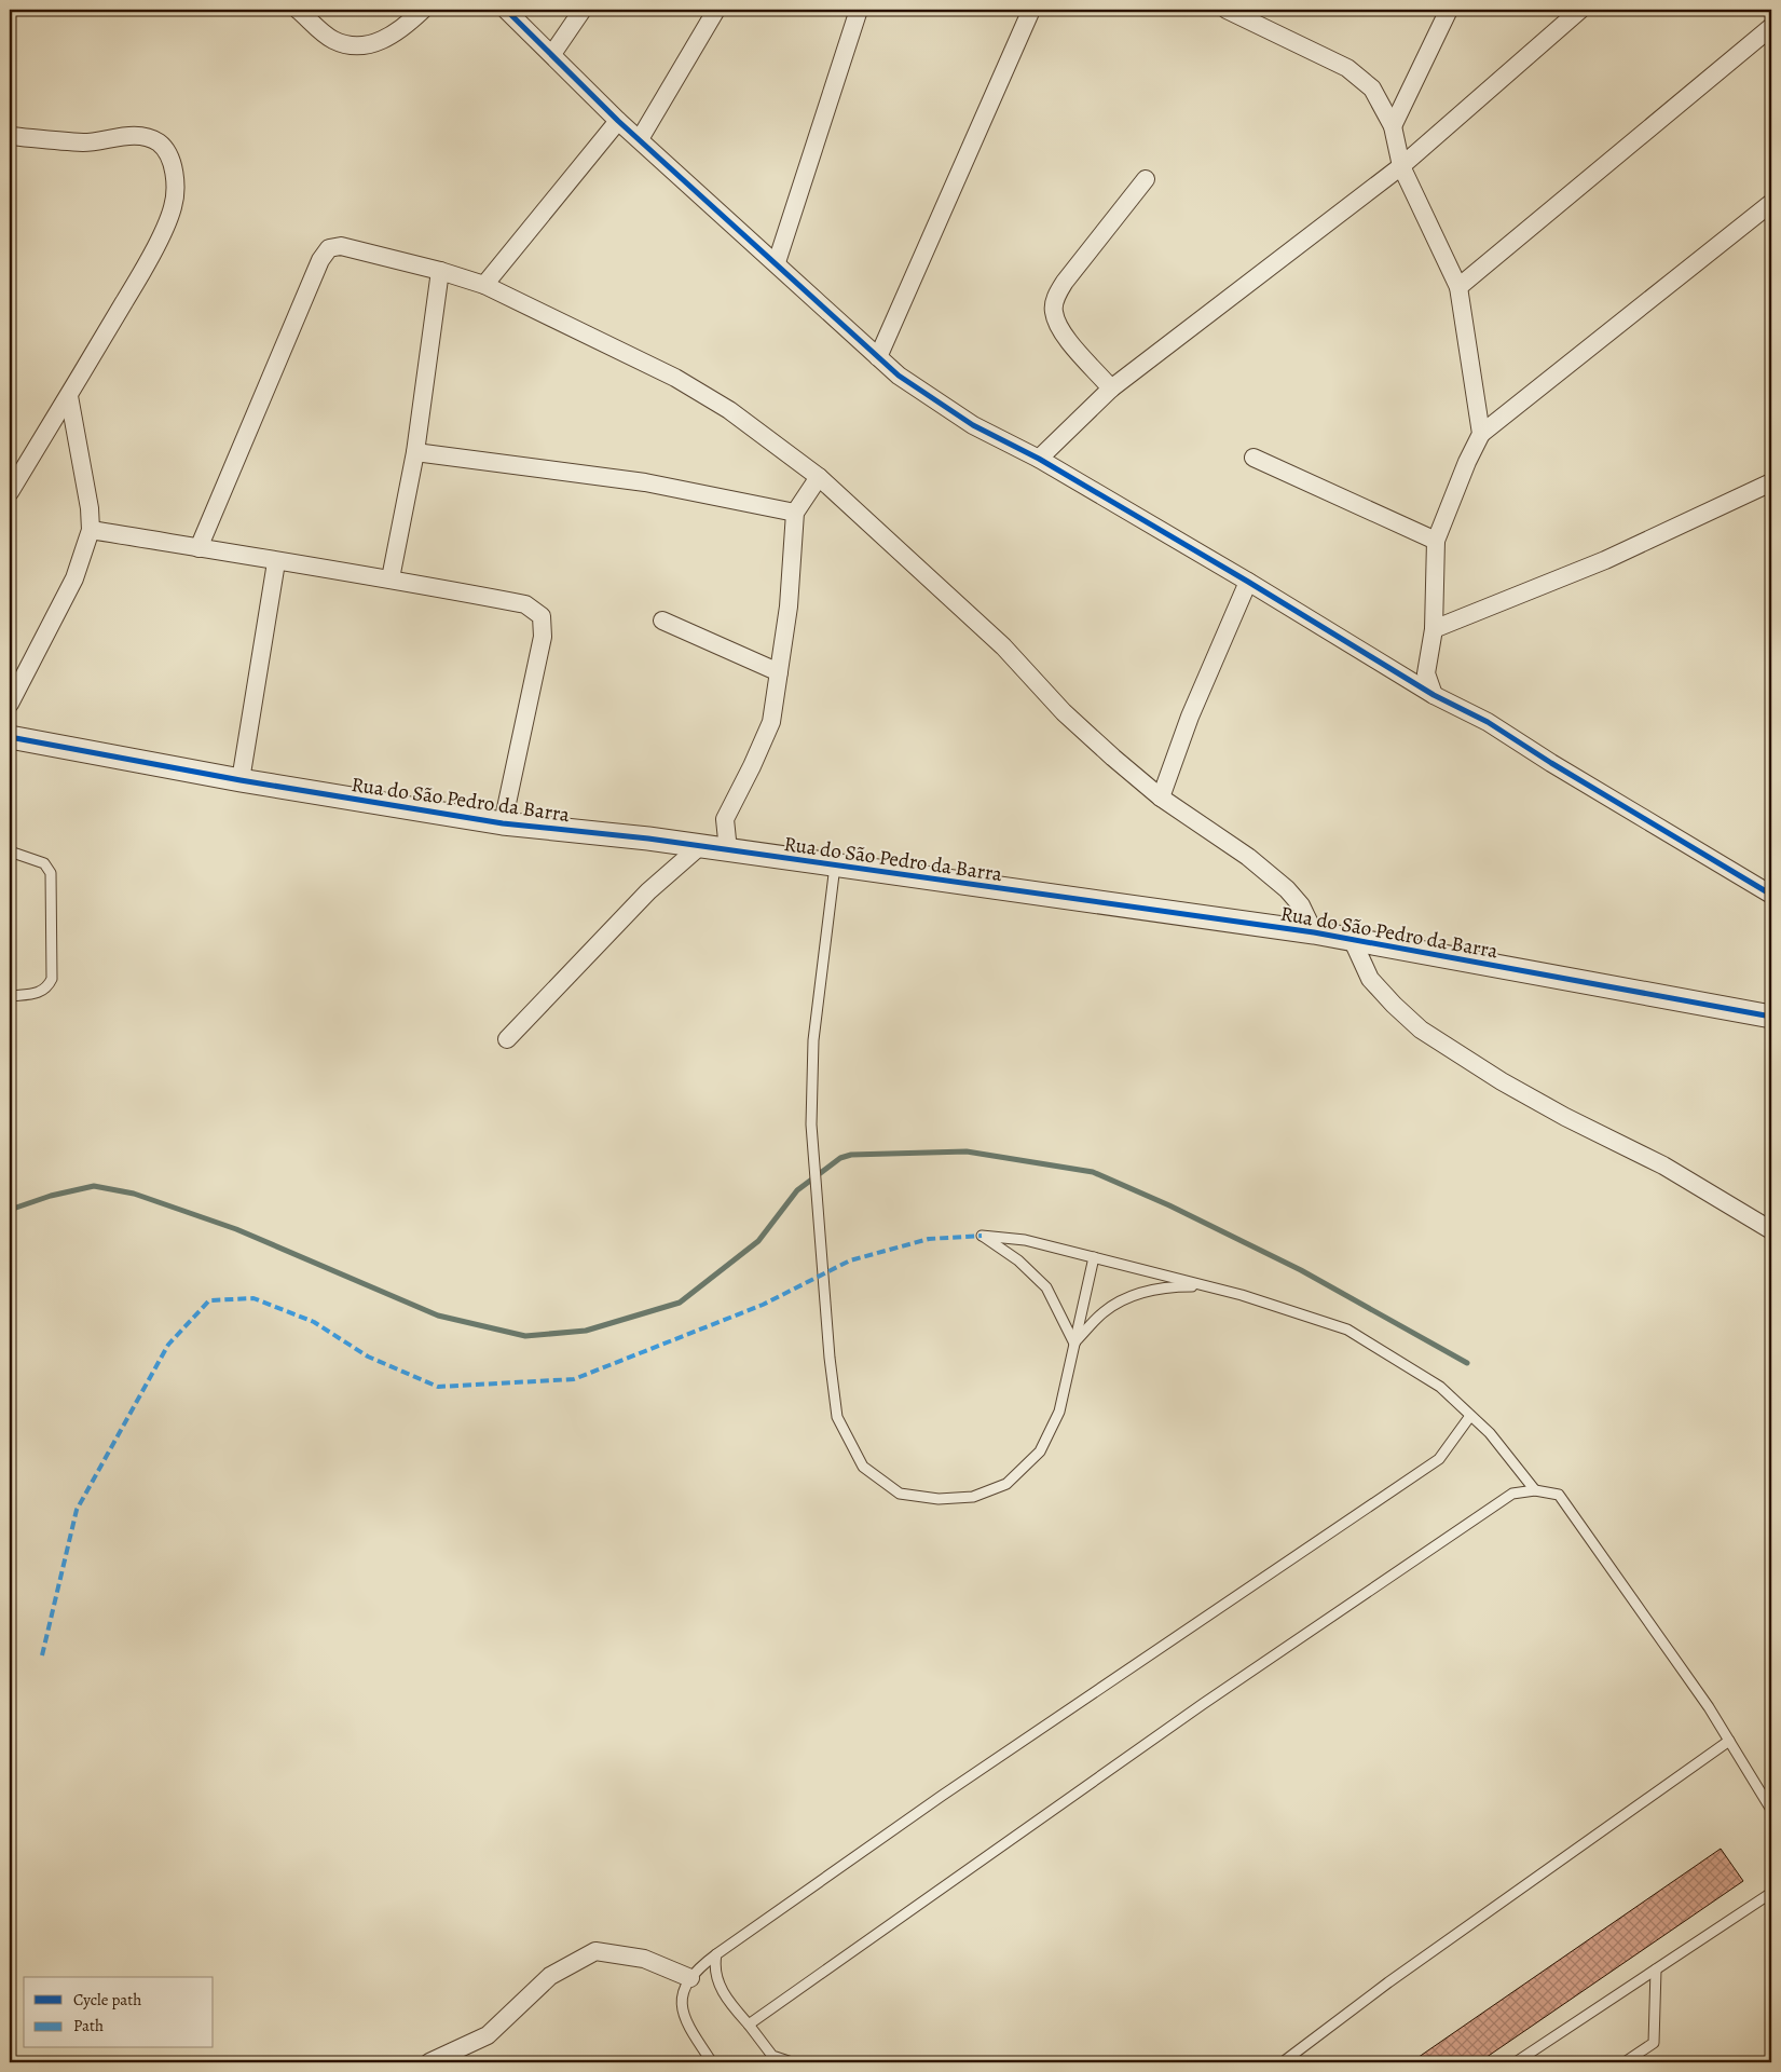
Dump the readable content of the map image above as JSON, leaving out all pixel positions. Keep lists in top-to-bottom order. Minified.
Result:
{"streets":{"street":["Rua do São Pedro da Barra"]},"legend":["Cycle path","Path"]}
